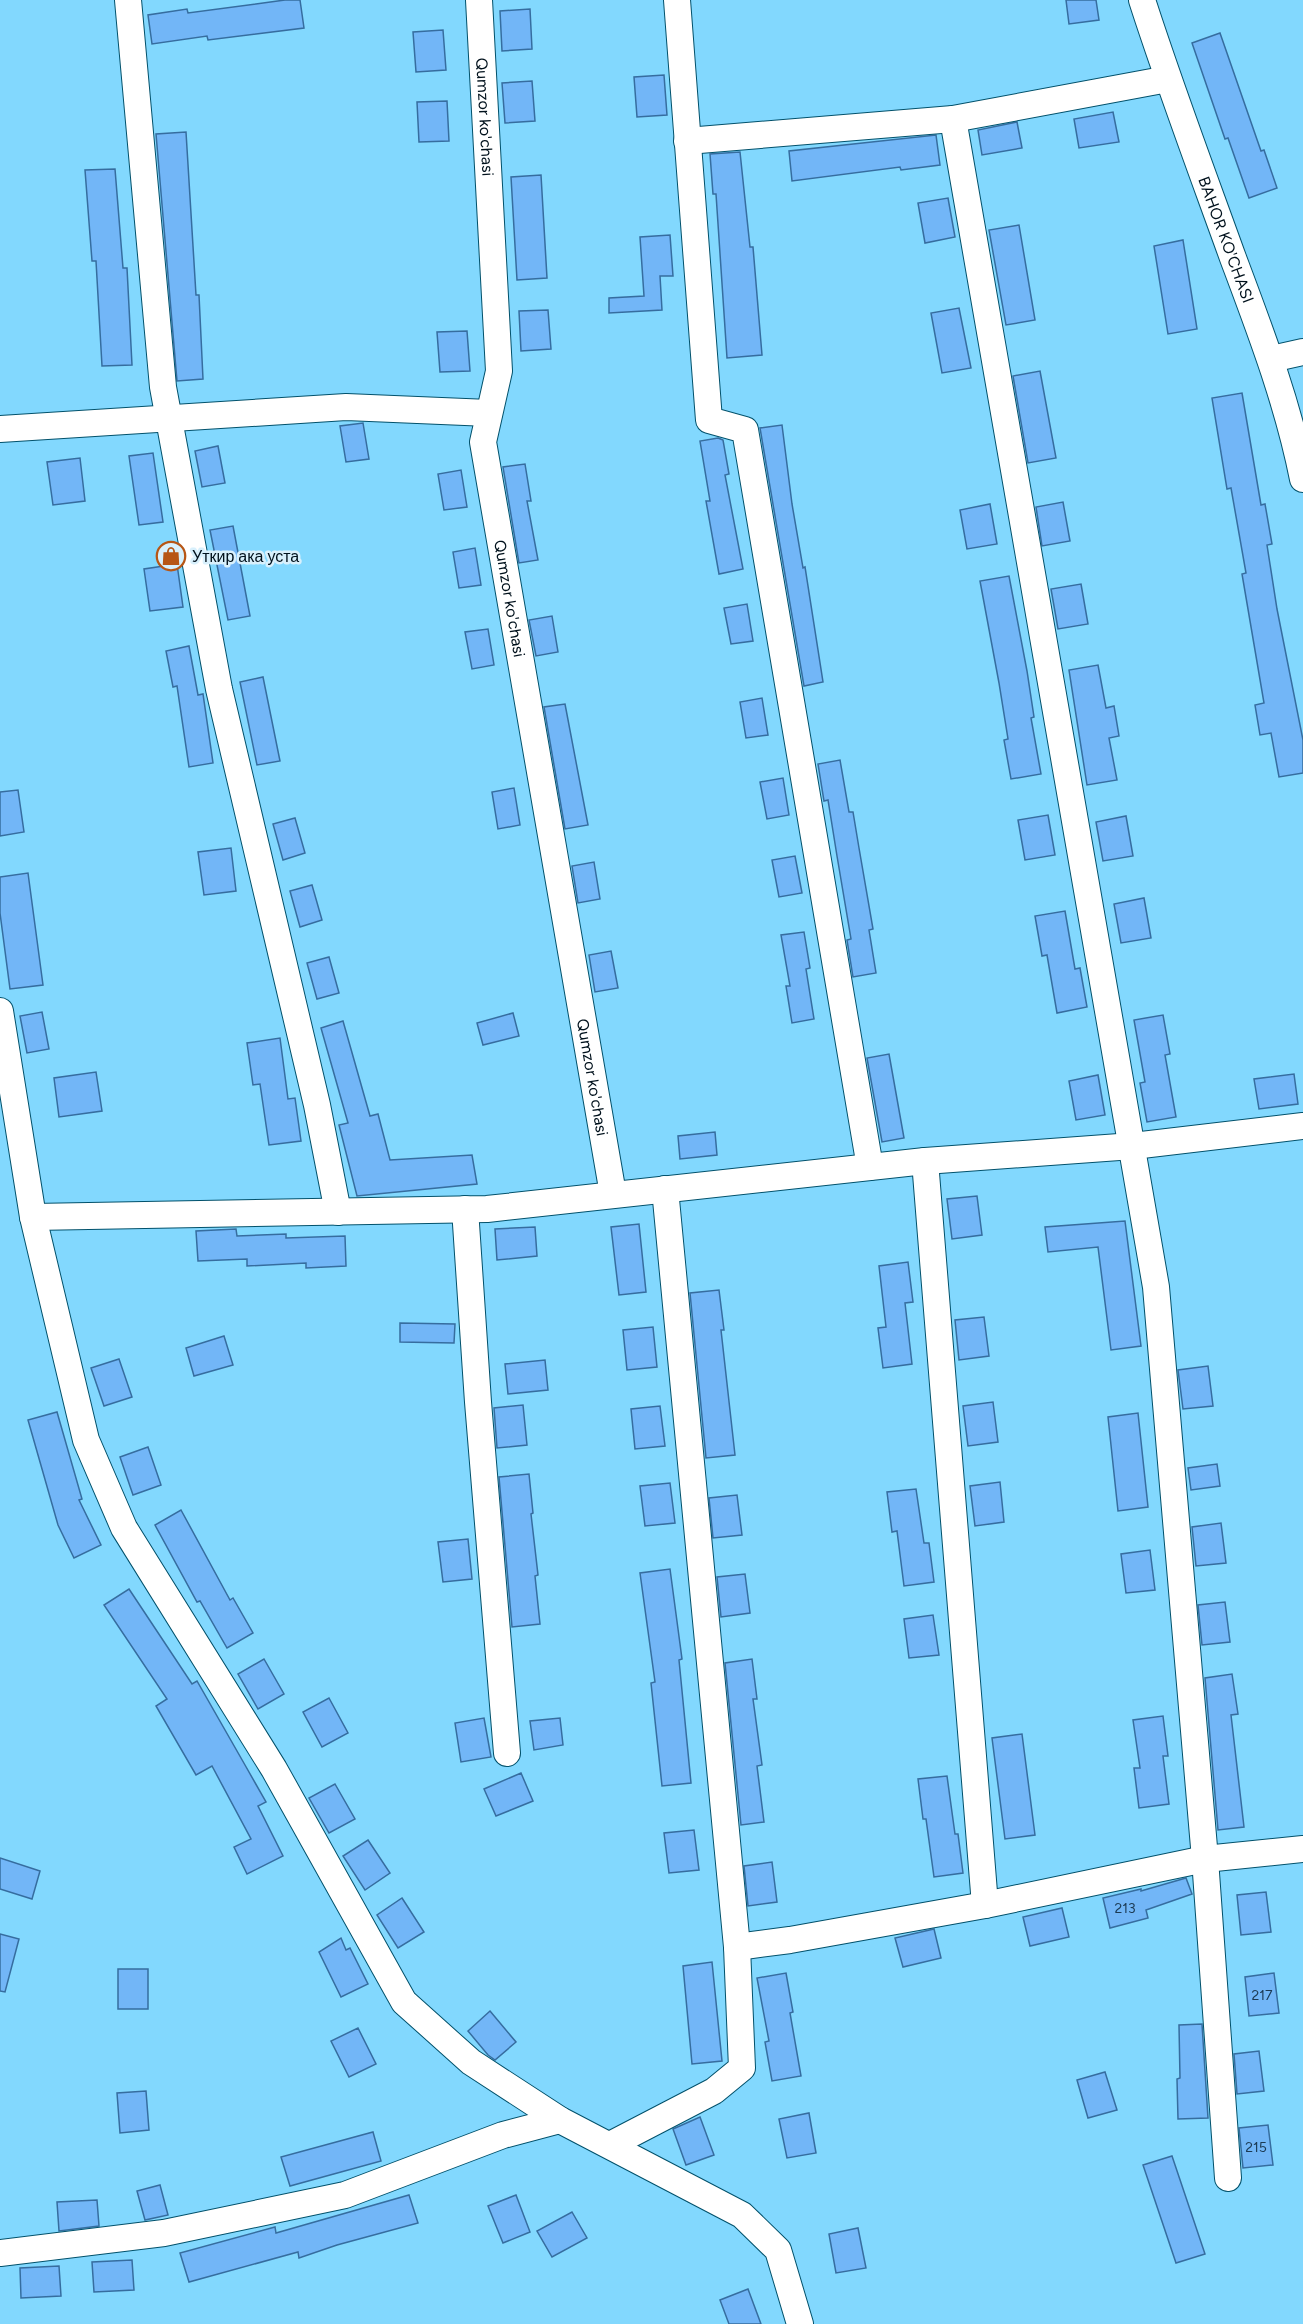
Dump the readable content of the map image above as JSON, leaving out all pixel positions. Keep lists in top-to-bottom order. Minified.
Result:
{"streets":{"street":["Qumzor ko'chasi","BAHOR KO'CHASI"]},"places":{"shop":["Уткир ака уста"]},"house_numbers":["213","217","215"]}
